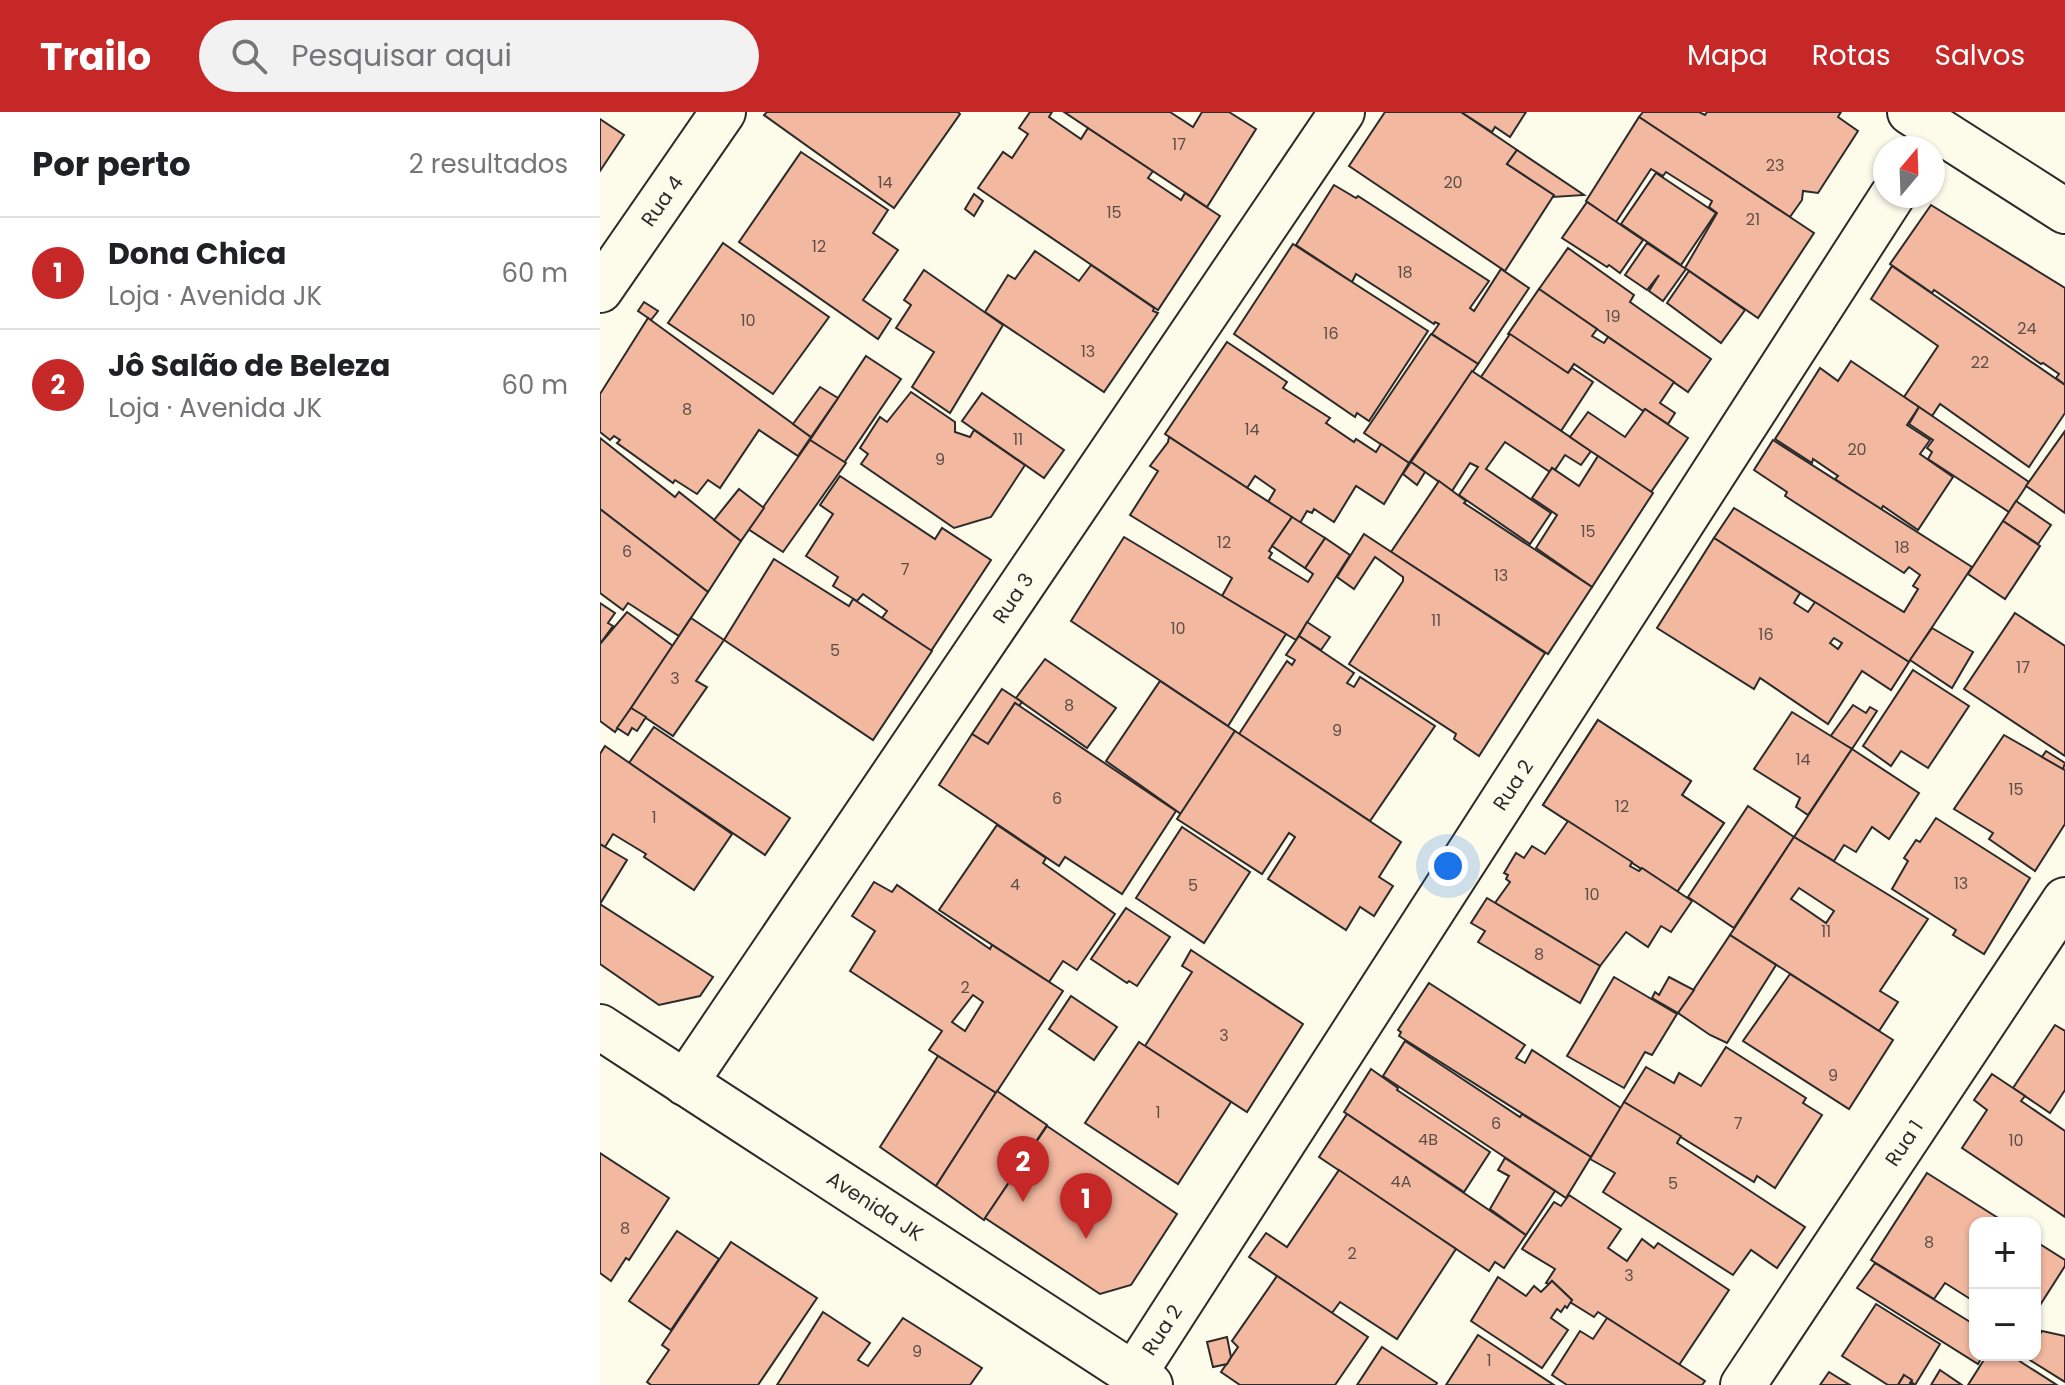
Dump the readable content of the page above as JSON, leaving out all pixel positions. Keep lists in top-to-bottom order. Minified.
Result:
{"streets":{"street":["Rua 4","Rua 3","Rua 2","Rua 1","Avenida JK"]},"crossings":[["Rua 3","Avenida JK"],["Rua 2","Avenida JK"]],"house_numbers":["17","23","14","20","15","21","12","18","19","10","24","16","13","22","8","14","11","20","9","15","12","18","6","7","13","11","10","16","5","17","3","8","9","14","15","6","12","1","13","4","5","10","11","8","2","3","9","1","6","7","4B","10","4A","5","8","8","2","3","9","1"],"north":"top","page":{"header":"Trailo","search":"Pesquisar aqui","nav":["Mapa","Rotas","Salvos"],"heading":["Por perto","2 resultados"],"list":[{"mark":"1","name":"Dona Chica","note":"Loja · Avenida JK","value":"60 m"},{"mark":"2","name":"Jô Salão de Beleza","note":"Loja · Avenida JK","value":"60 m"}],"pins":["2","1"],"map_buttons":["+","−"]}}
